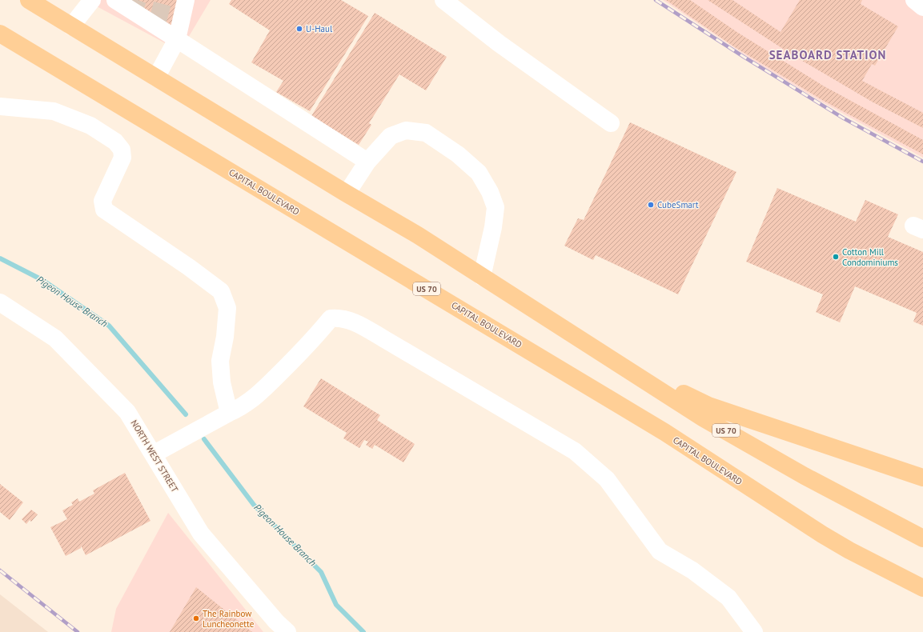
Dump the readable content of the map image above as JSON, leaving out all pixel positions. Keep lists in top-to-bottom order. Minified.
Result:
{"streets":{"main road":["CAPITAL BOULEVARD","US 70"],"street":["NORTH WEST STREET"]},"districts":["SEABOARD STATION"],"water":["Pigeon House Branch"],"places":["U-Haul","CubeSmart","Cotton Mill Condominiums","The Rainbow Luncheonette"]}
